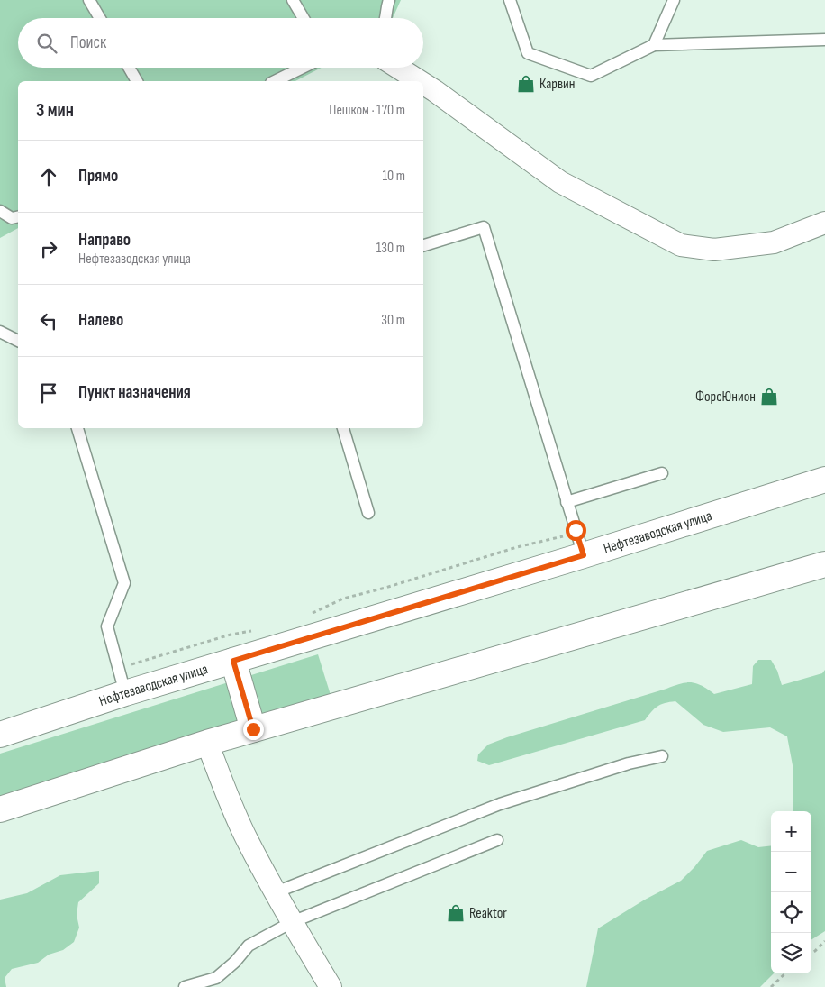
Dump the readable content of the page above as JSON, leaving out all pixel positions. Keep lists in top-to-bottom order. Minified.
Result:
{"streets":{"main road":["Нефтезаводская улица"]},"places":{"shop":["Карвин","ФорсЮнион","Reaktor"]},"page":{"search":"Поиск","heading":["3 мин","Пешком · 170 m"],"list":[["Прямо","10 m"],["Направо","Нефтезаводская улица","130 m"],["Налево","30 m"],"Пункт назначения"],"map_buttons":["+","−"]}}
